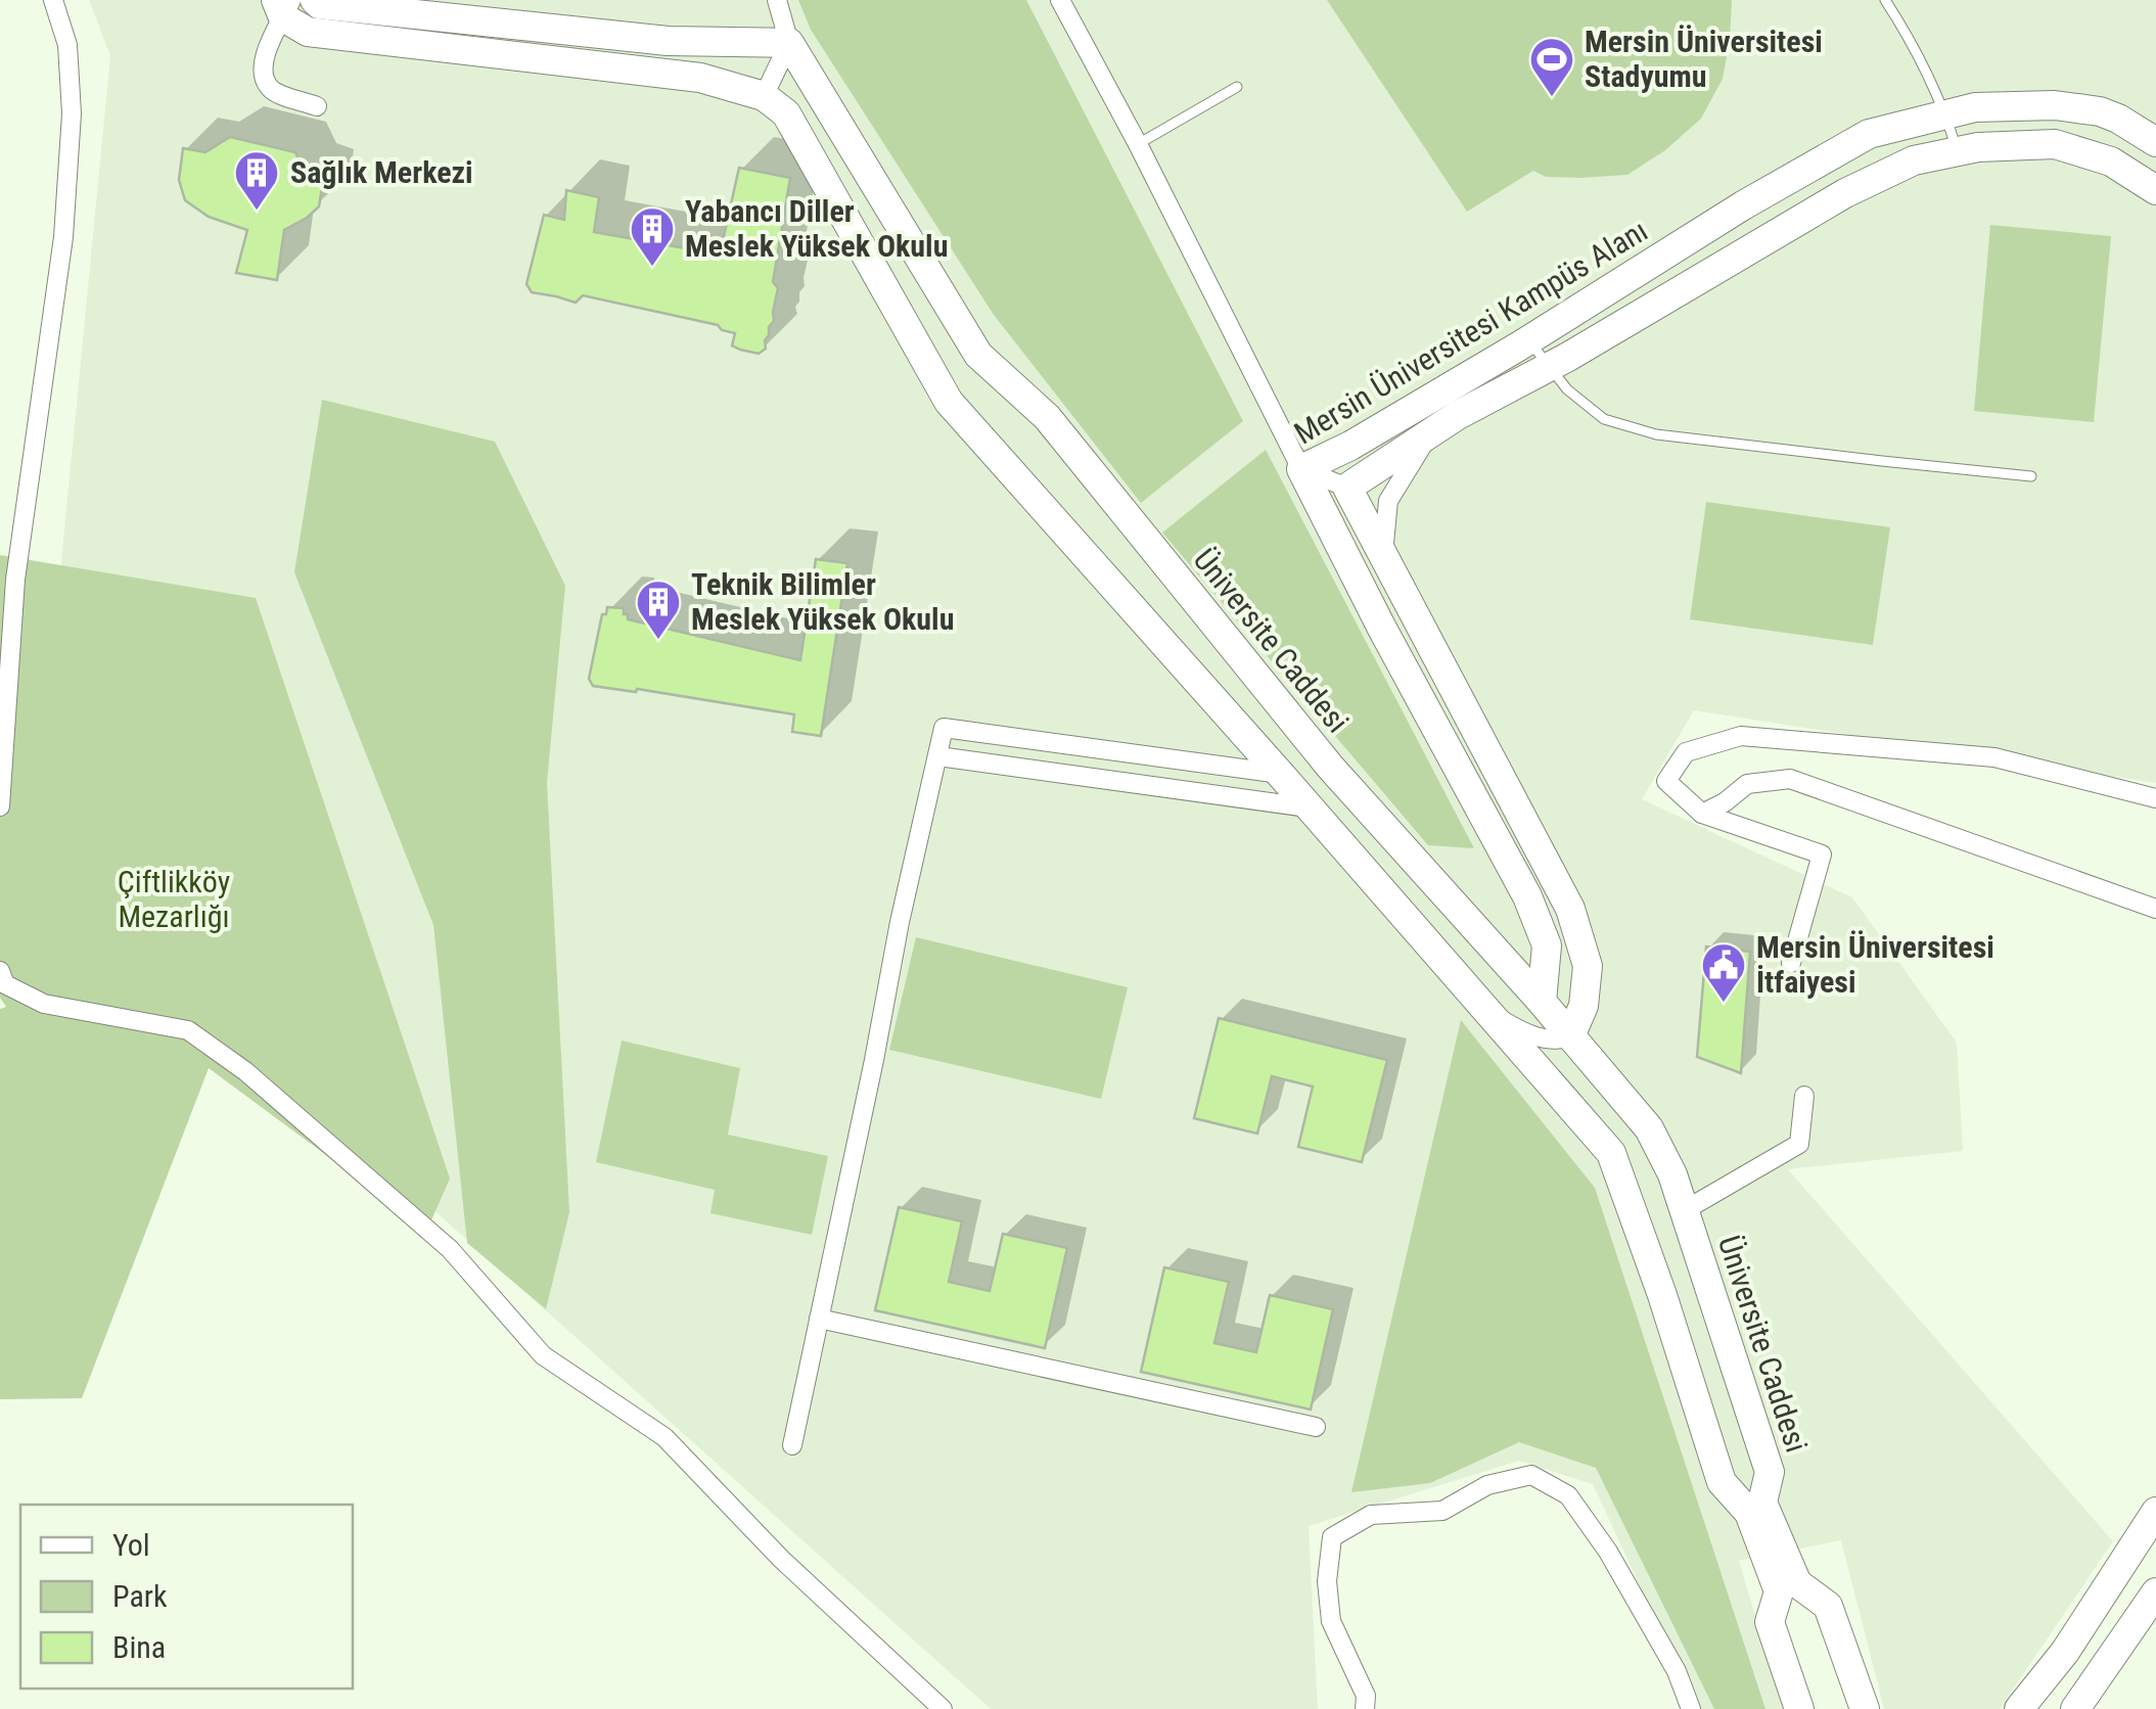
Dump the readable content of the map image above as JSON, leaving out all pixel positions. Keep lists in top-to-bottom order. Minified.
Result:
{"streets":{"main road":["Mersin Üniversitesi Kampüs Alanı","Üniversite Caddesi"]},"crossings":[["Mersin Üniversitesi Kampüs Alanı","Üniversite Caddesi"]],"parks":["Çiftlikköy Mezarlığı"],"places":{"sports":["Mersin Üniversitesi Stadyumu"],"building":["Sağlık Merkezi","Yabancı Diller Meslek Yüksek Okulu","Teknik Bilimler Meslek Yüksek Okulu"],"public building":["Mersin Üniversitesi İtfaiyesi"]},"legend":["Yol","Park","Bina"]}
